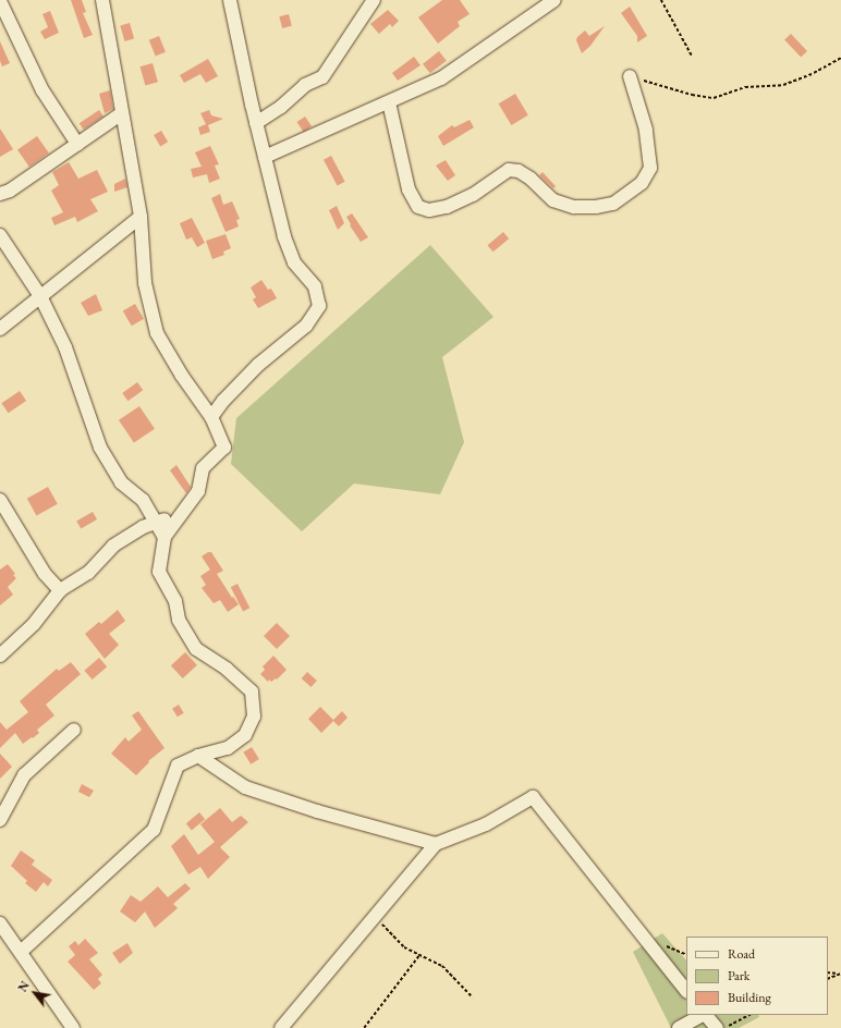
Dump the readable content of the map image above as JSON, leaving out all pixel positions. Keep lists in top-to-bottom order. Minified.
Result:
{"legend":["Road","Park","Building"],"north":"top left"}
